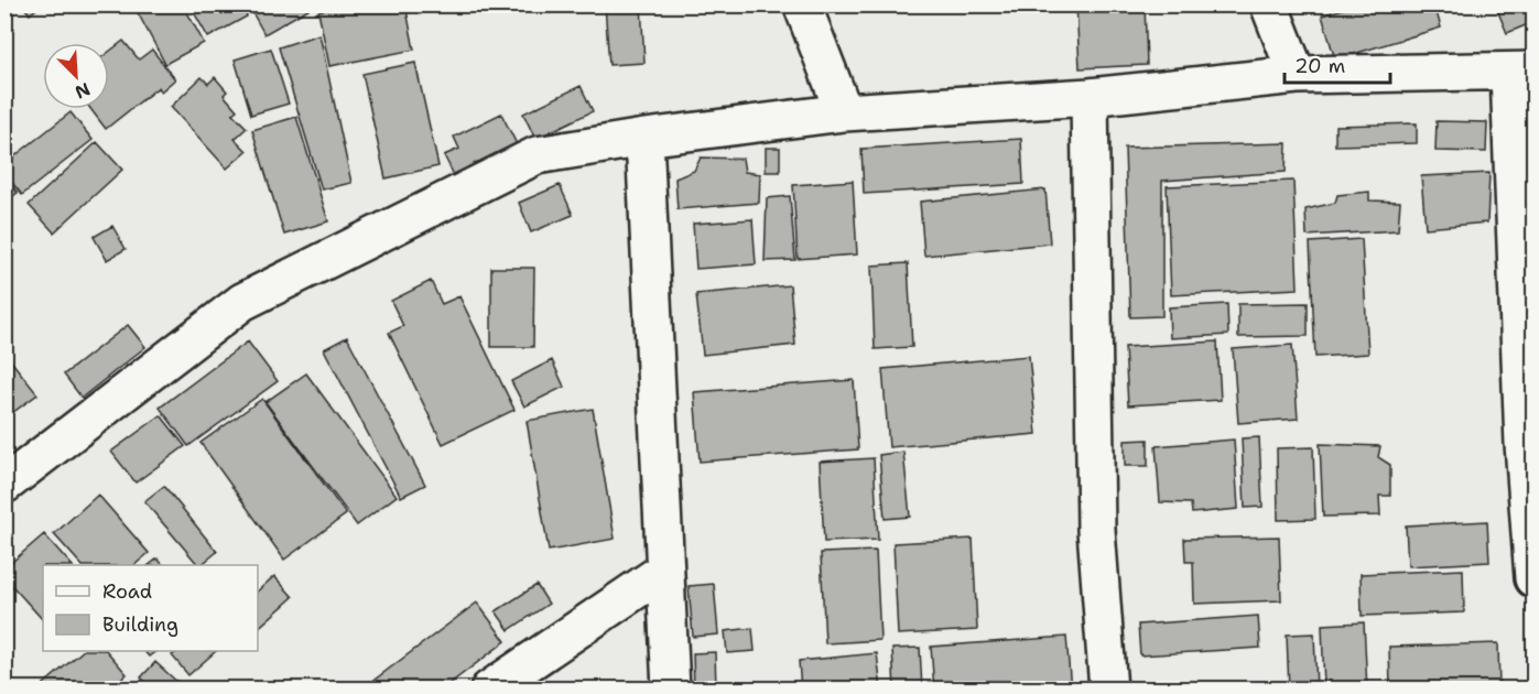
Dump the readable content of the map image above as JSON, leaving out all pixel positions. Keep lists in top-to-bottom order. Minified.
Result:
{"legend":["Road","Building"],"scale_bar":"20 m","north":"bottom right"}
